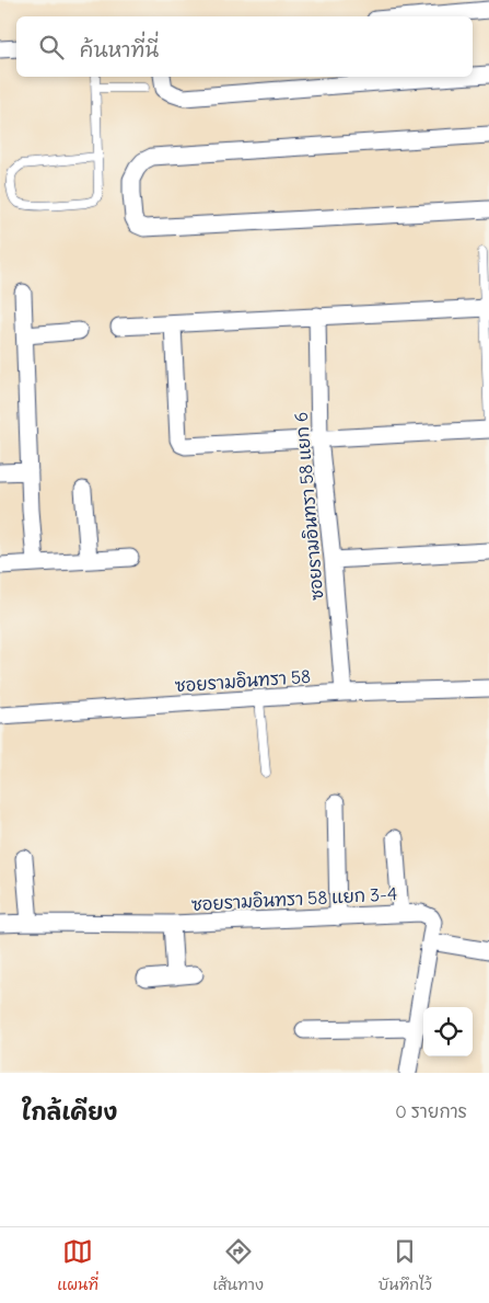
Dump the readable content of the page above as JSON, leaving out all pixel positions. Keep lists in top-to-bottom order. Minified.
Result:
{"streets":{"street":["ซอยรามอินทรา 58 แยก 6","ซอยรามอินทรา 58","ซอยรามอินทรา 58 แยก 3-4"]},"crossings":[["ซอยรามอินทรา 58 แยก 6","ซอยรามอินทรา 58"]],"page":{"search":"ค้นหาที่นี่","heading":["ใกล้เคียง","0 รายการ"],"nav":["แผนที่","เส้นทาง","บันทึกไว้"]}}
